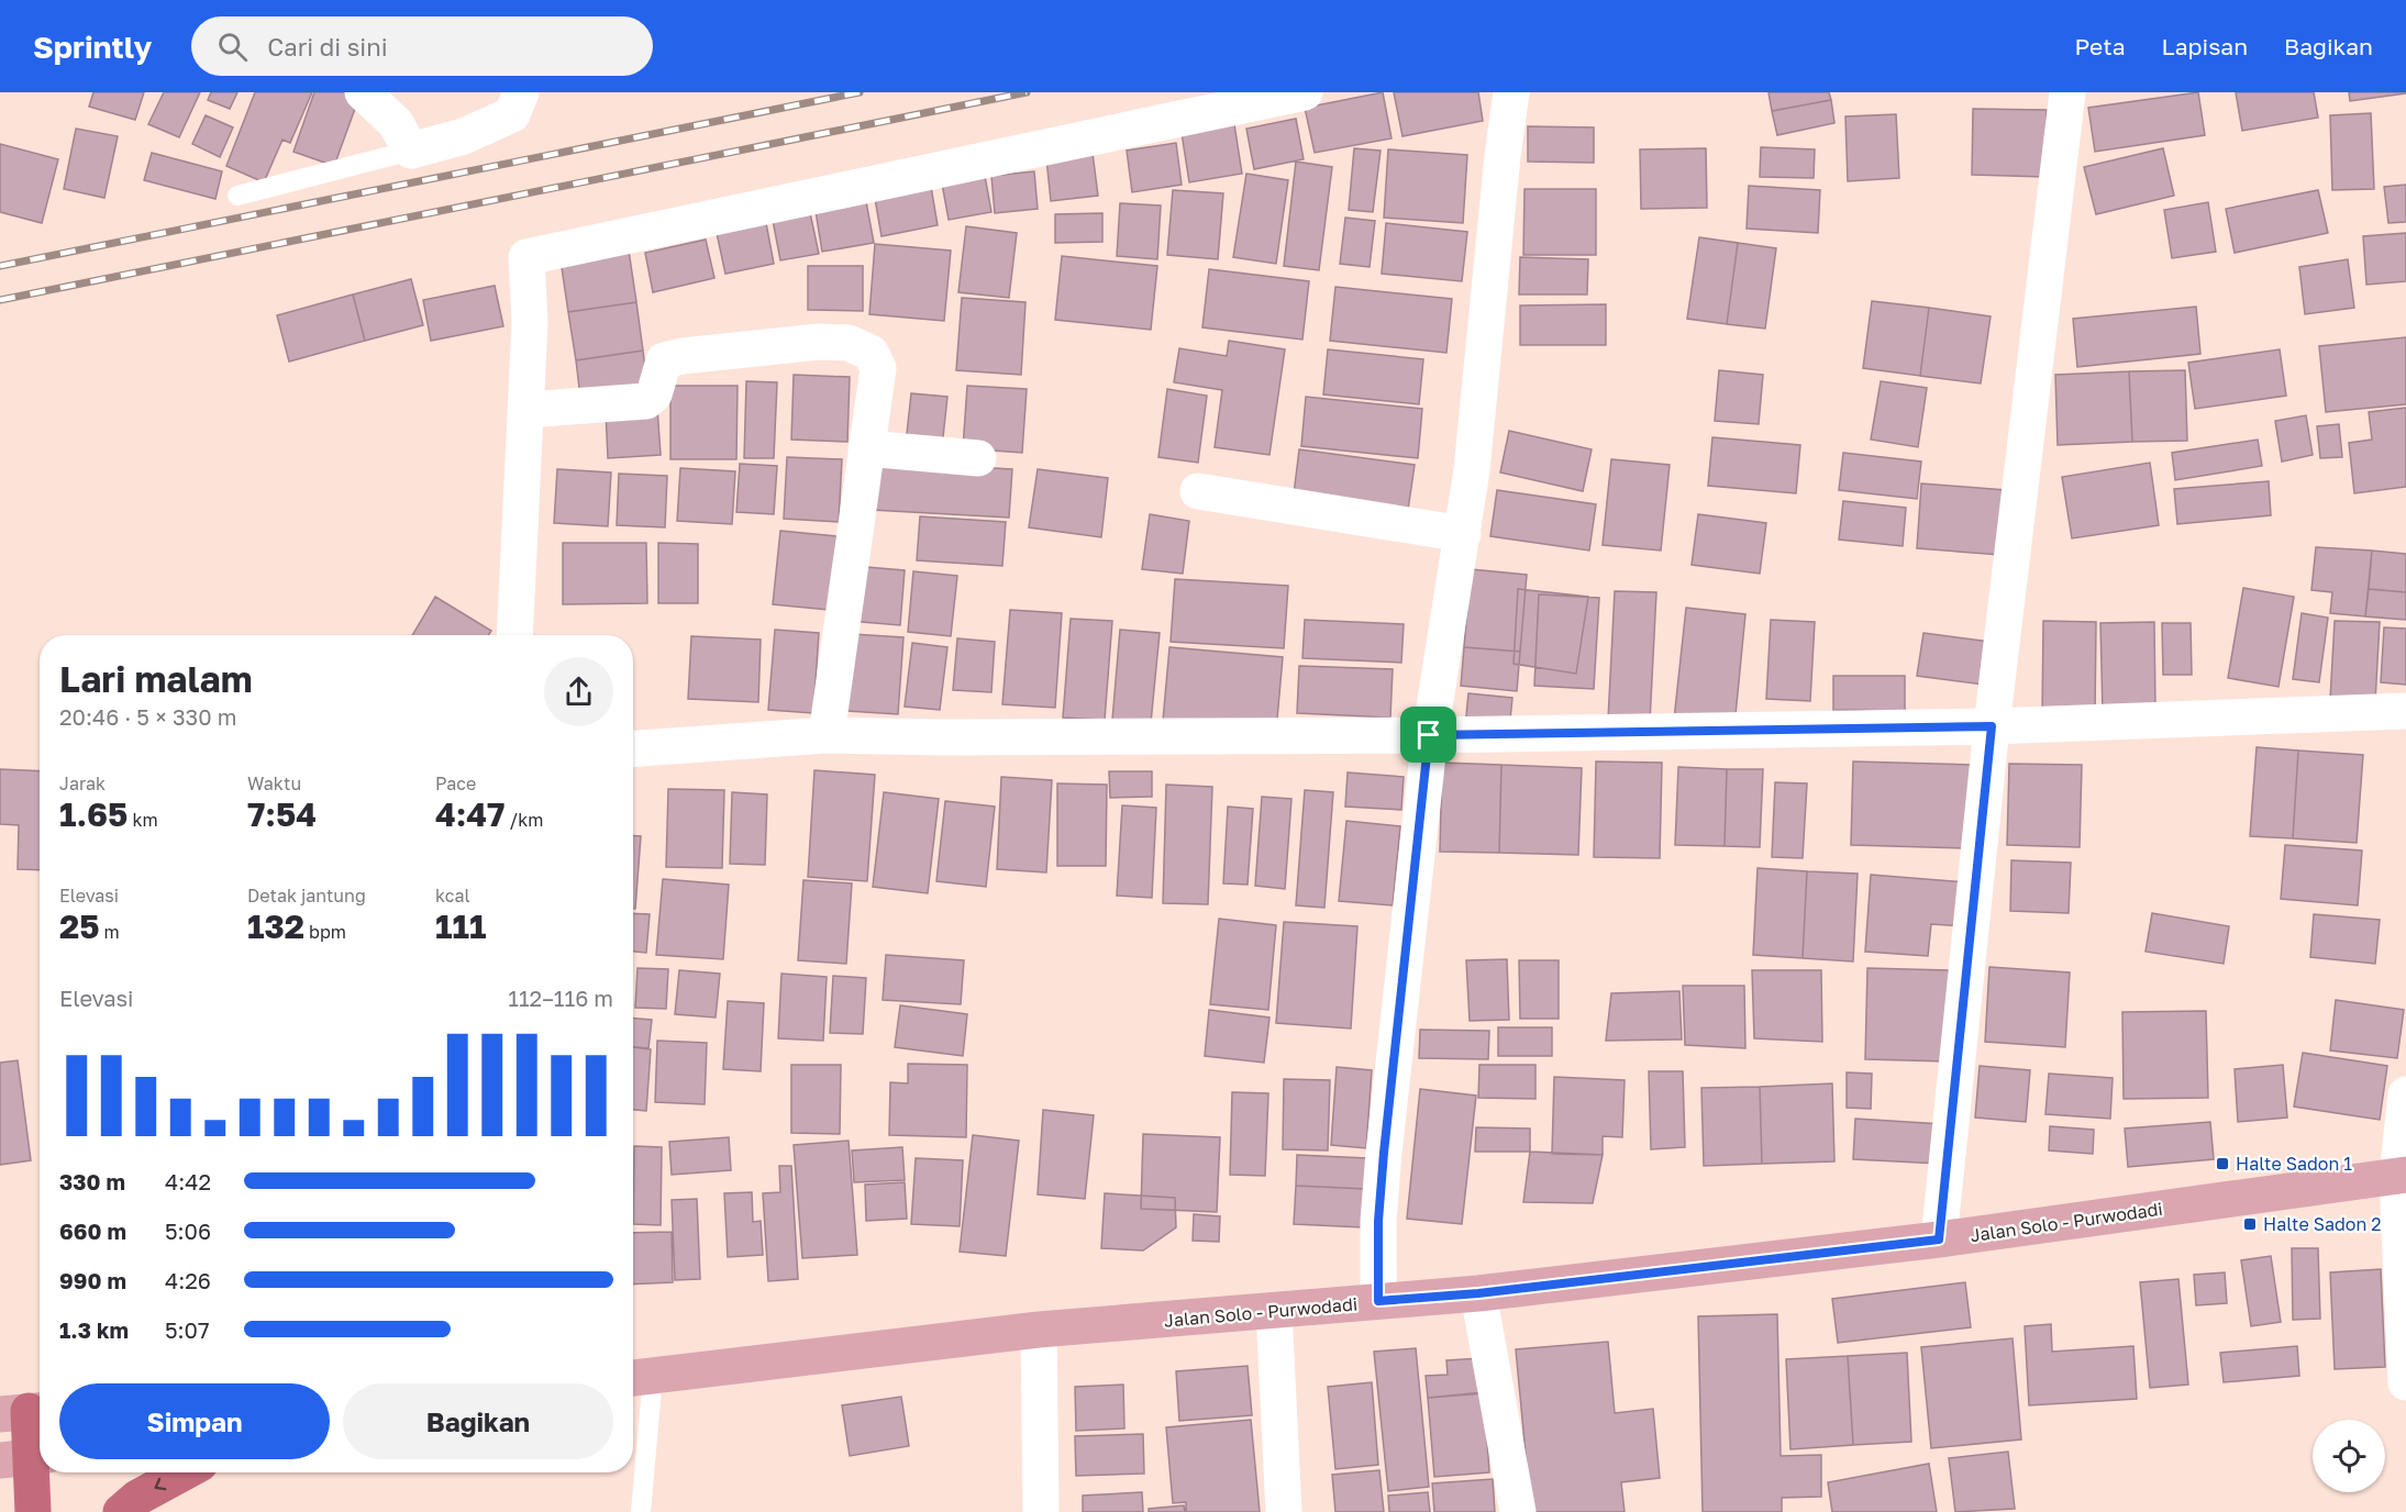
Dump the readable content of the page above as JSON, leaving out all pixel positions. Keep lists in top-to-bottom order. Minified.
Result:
{"streets":{"main road":["Jalan Solo - Purwodadi"]},"places":{"transit":["Halte Sadon 1","Halte Sadon 2"]},"page":{"header":"Sprintly","search":"Cari di sini","nav":["Peta","Lapisan","Bagikan"],"heading":["Lari malam","20:46 · 5 × 330 m"],"stats":[["Jarak","1.65 km"],["Waktu","7:54"],["Pace","4:47 /km"],["Elevasi","25 m"],["Detak jantung","132 bpm"],["kcal","111"]],"chart":["Elevasi","112–116 m"],"list":[{"name":"330 m","note":"4:42"},{"name":"660 m","note":"5:06"},{"name":"990 m","note":"4:26"},{"name":"1.3 km","note":"5:07"}],"buttons":["Simpan","Bagikan"]}}
